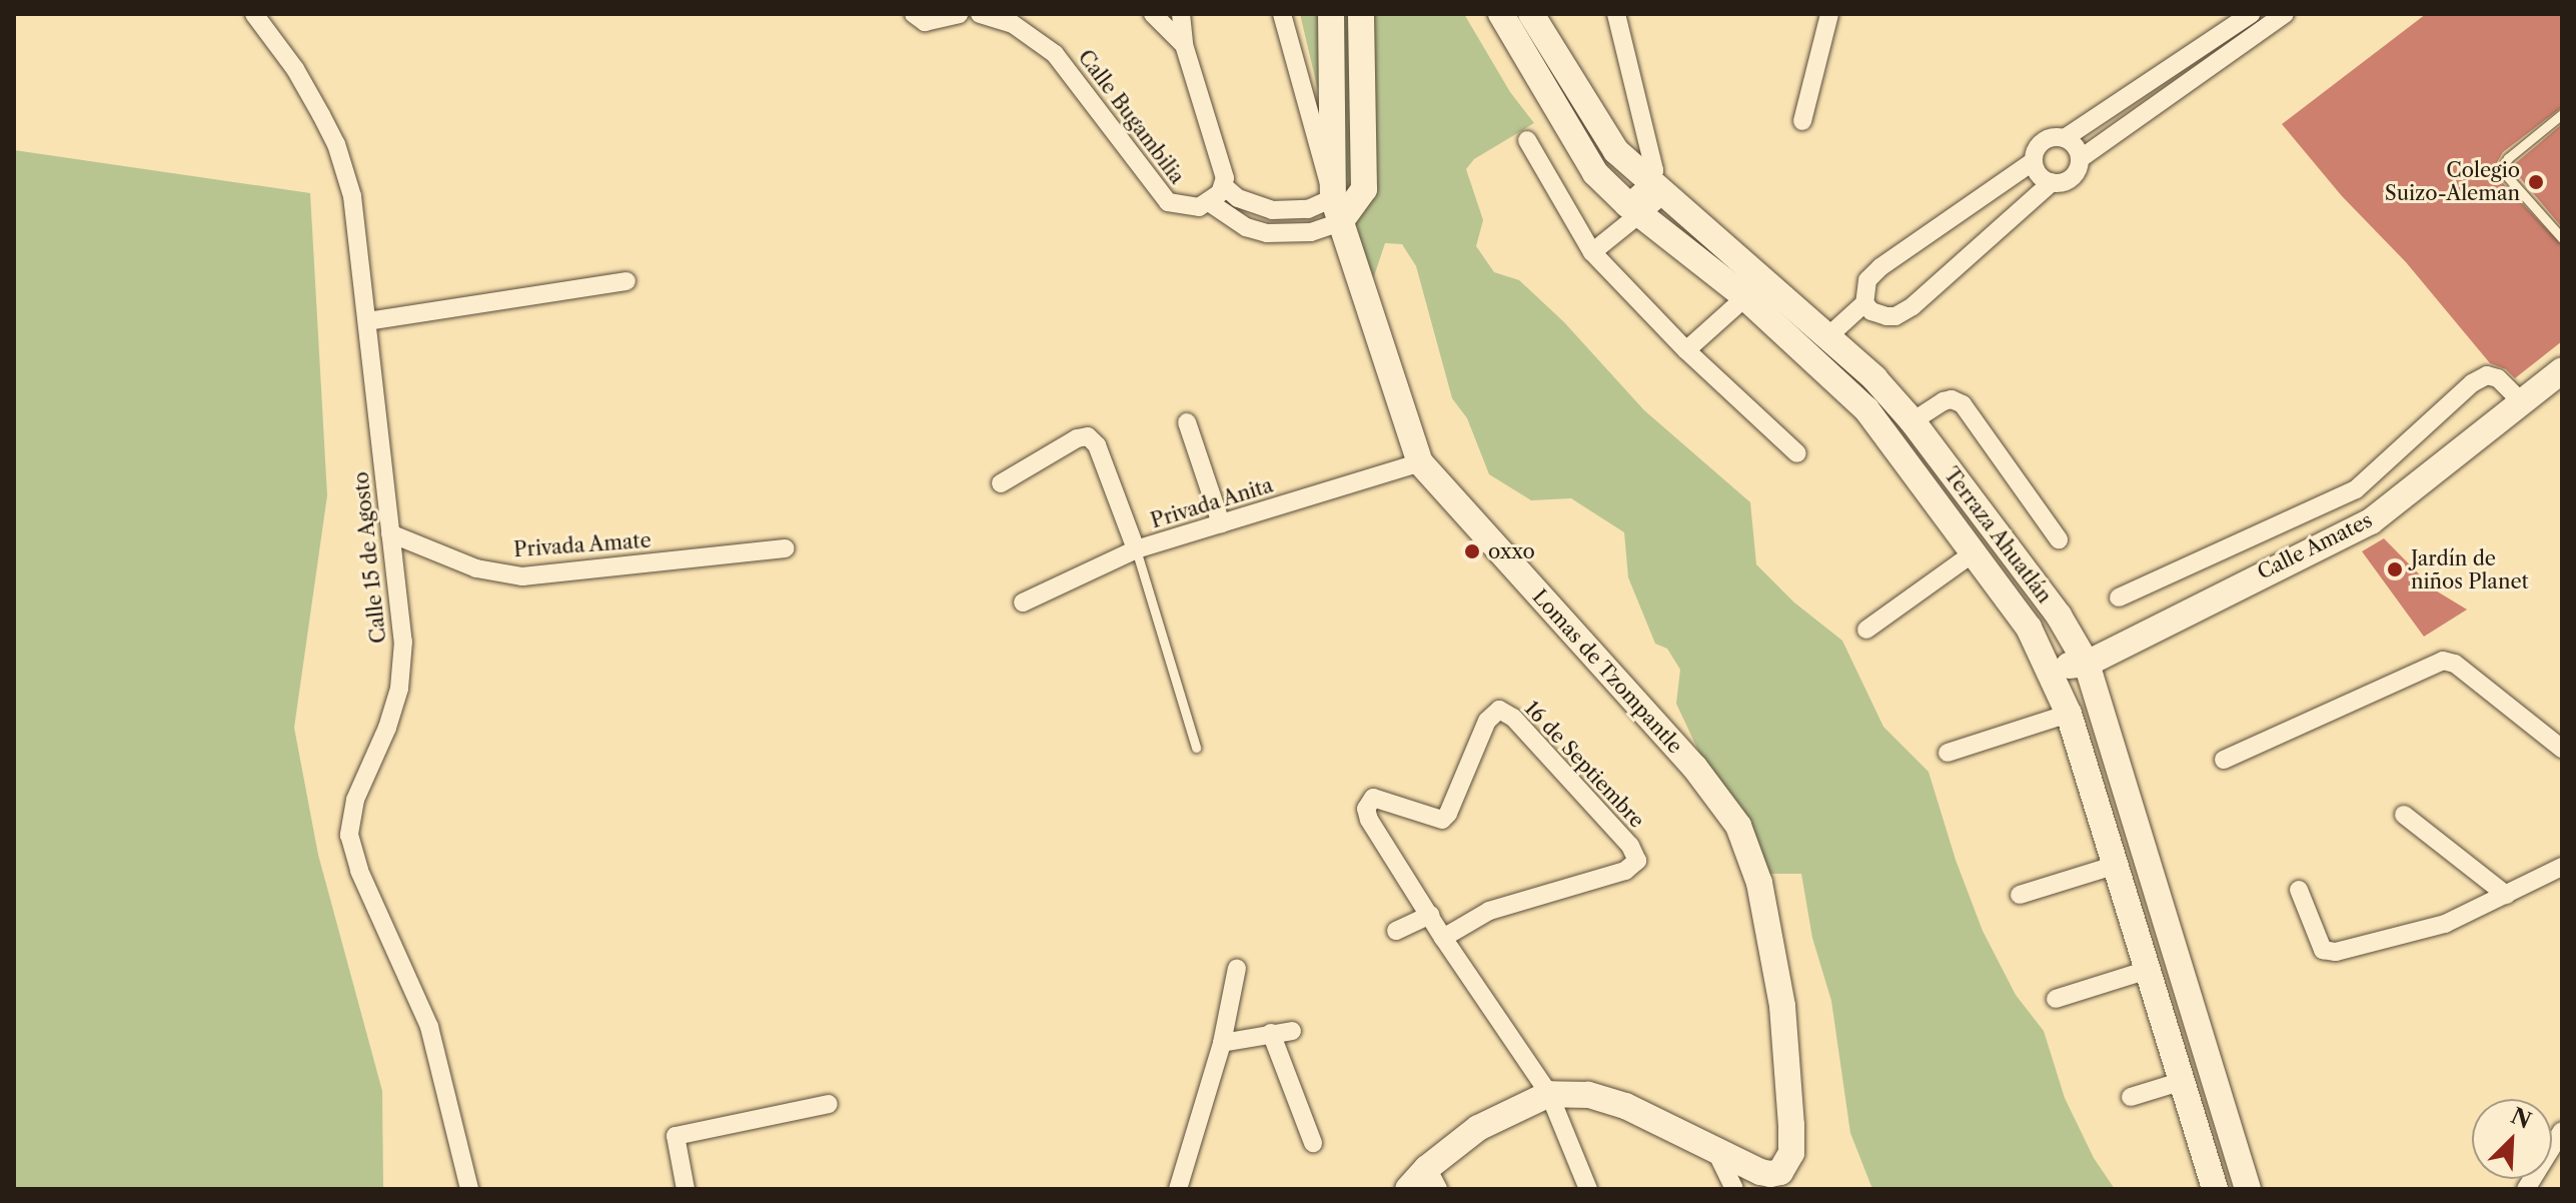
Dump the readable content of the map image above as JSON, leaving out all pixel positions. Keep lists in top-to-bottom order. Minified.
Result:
{"streets":{"street":["Calle Bugambilia","Privada Anita","Terraza Ahuatlán","Privada Amate","Calle Amates","Calle 15 de Agosto","Lomas de Tzompantle","16 de Septiembre"]},"crossings":[["Privada Anita","Lomas de Tzompantle"],["Terraza Ahuatlán","Calle Amates"],["Privada Amate","Calle 15 de Agosto"]],"places":["Colegio Suizo-Aleman","oxxo","Jardín de niños Planet"],"north":"top right"}
